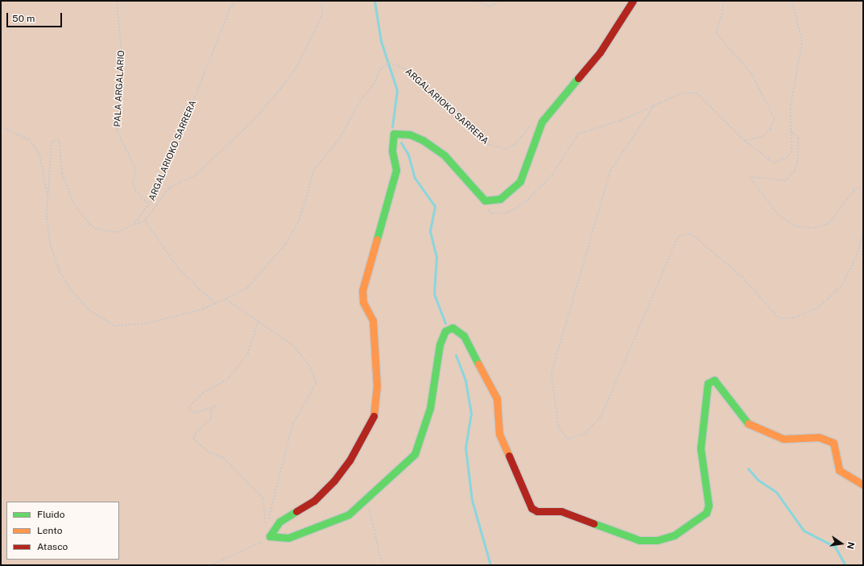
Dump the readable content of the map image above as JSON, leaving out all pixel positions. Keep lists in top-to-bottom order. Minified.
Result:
{"streets":{"path":["PALA ARGALARIO","ARGALARIOKO SARRERA"]},"crossings":[["PALA ARGALARIO","ARGALARIOKO SARRERA"]],"legend":["Fluido","Lento","Atasco"],"scale_bar":"50 m","north":"right"}
